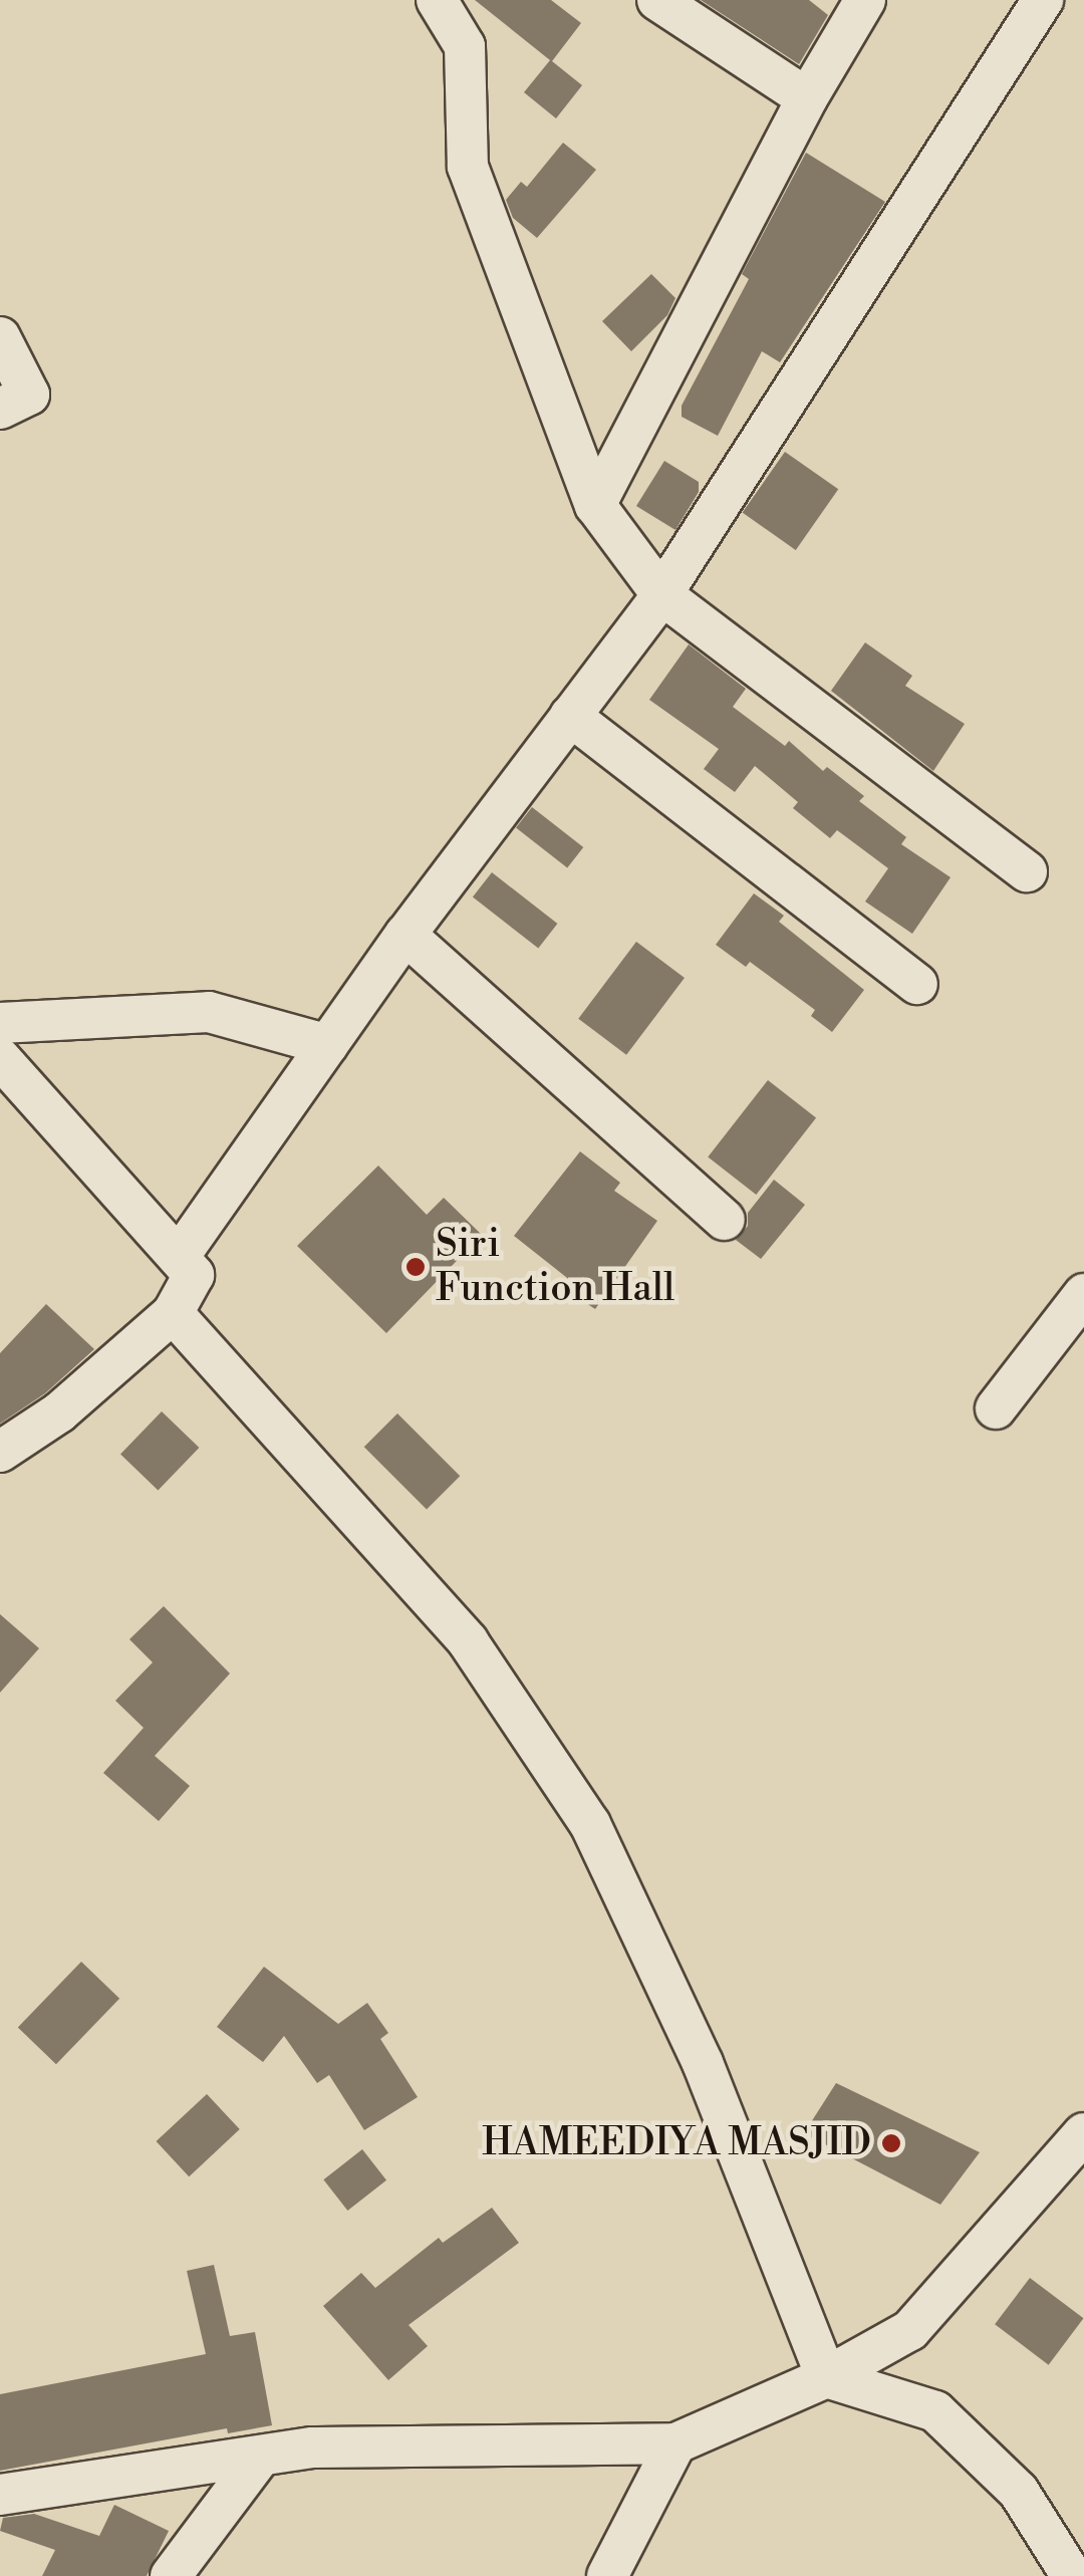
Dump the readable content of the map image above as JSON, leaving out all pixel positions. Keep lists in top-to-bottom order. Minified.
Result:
{"places":["Siri Function Hall","HAMEEDIYA MASJID"]}
